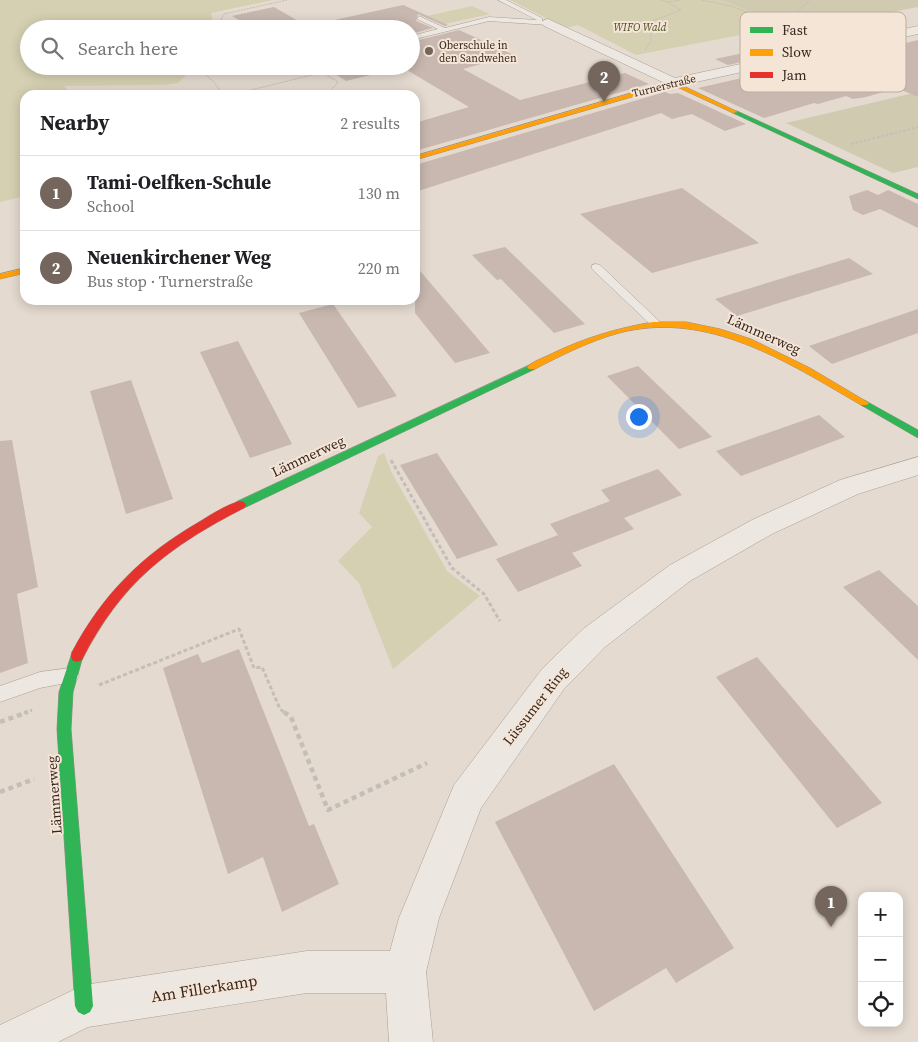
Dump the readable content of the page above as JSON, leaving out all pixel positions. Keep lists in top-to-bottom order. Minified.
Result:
{"streets":{"street":["Turnerstraße","Lämmerweg","Lüssumer Ring","Am Fillerkamp"]},"crossings":[["Lämmerweg","Am Fillerkamp"],["Lüssumer Ring","Am Fillerkamp"]],"parks":["WIFO Wald"],"places":["Oberschule in den Sandwehen"],"legend":["Fast","Slow","Jam"],"page":{"search":"Search here","pins":["2","1"],"heading":["Nearby","2 results"],"list":[{"mark":"1","name":"Tami-Oelfken-Schule","note":"School","value":"130 m"},{"mark":"2","name":"Neuenkirchener Weg","note":"Bus stop · Turnerstraße","value":"220 m"}],"map_buttons":["+","−"]}}
